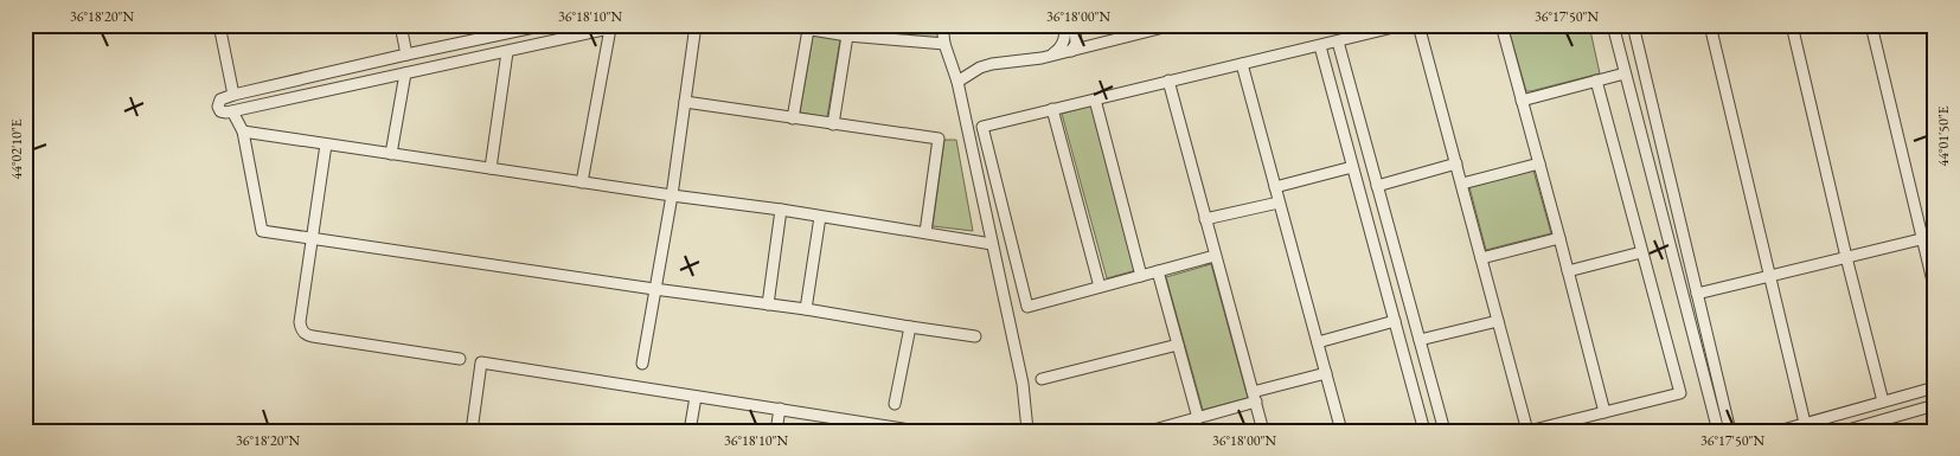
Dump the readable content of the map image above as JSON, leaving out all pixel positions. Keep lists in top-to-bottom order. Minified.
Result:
{"coordinates":["36°18'20\"N","36°18'10\"N","36°18'00\"N","36°17'50\"N","44°01'50\"E","44°02'10\"E"]}
